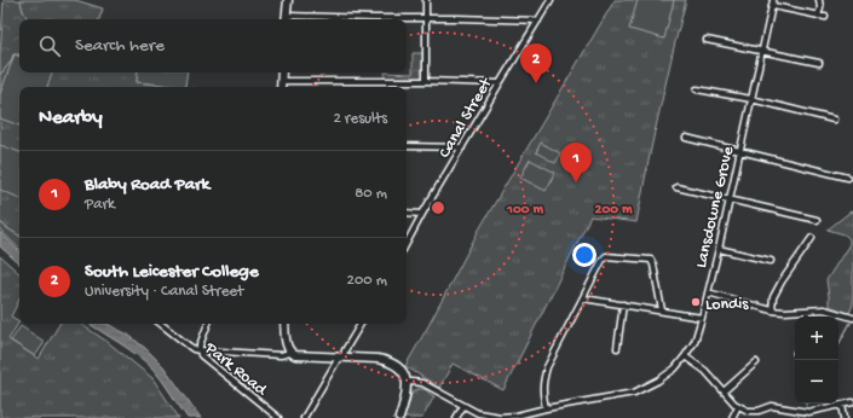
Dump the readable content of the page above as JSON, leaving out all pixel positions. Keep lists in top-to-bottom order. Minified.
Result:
{"streets":{"street":["Canal Street","Lansdowne Grove","Park Road"]},"places":["Londis"],"page":{"search":"Search here","pins":["2","1"],"heading":["Nearby","2 results"],"list":[{"mark":"1","name":"Blaby Road Park","note":"Park","value":"80 m"},{"mark":"2","name":"South Leicester College","note":"University · Canal Street","value":"200 m"}],"map_buttons":["+","−"]},"rings":["100 m","200 m"]}
